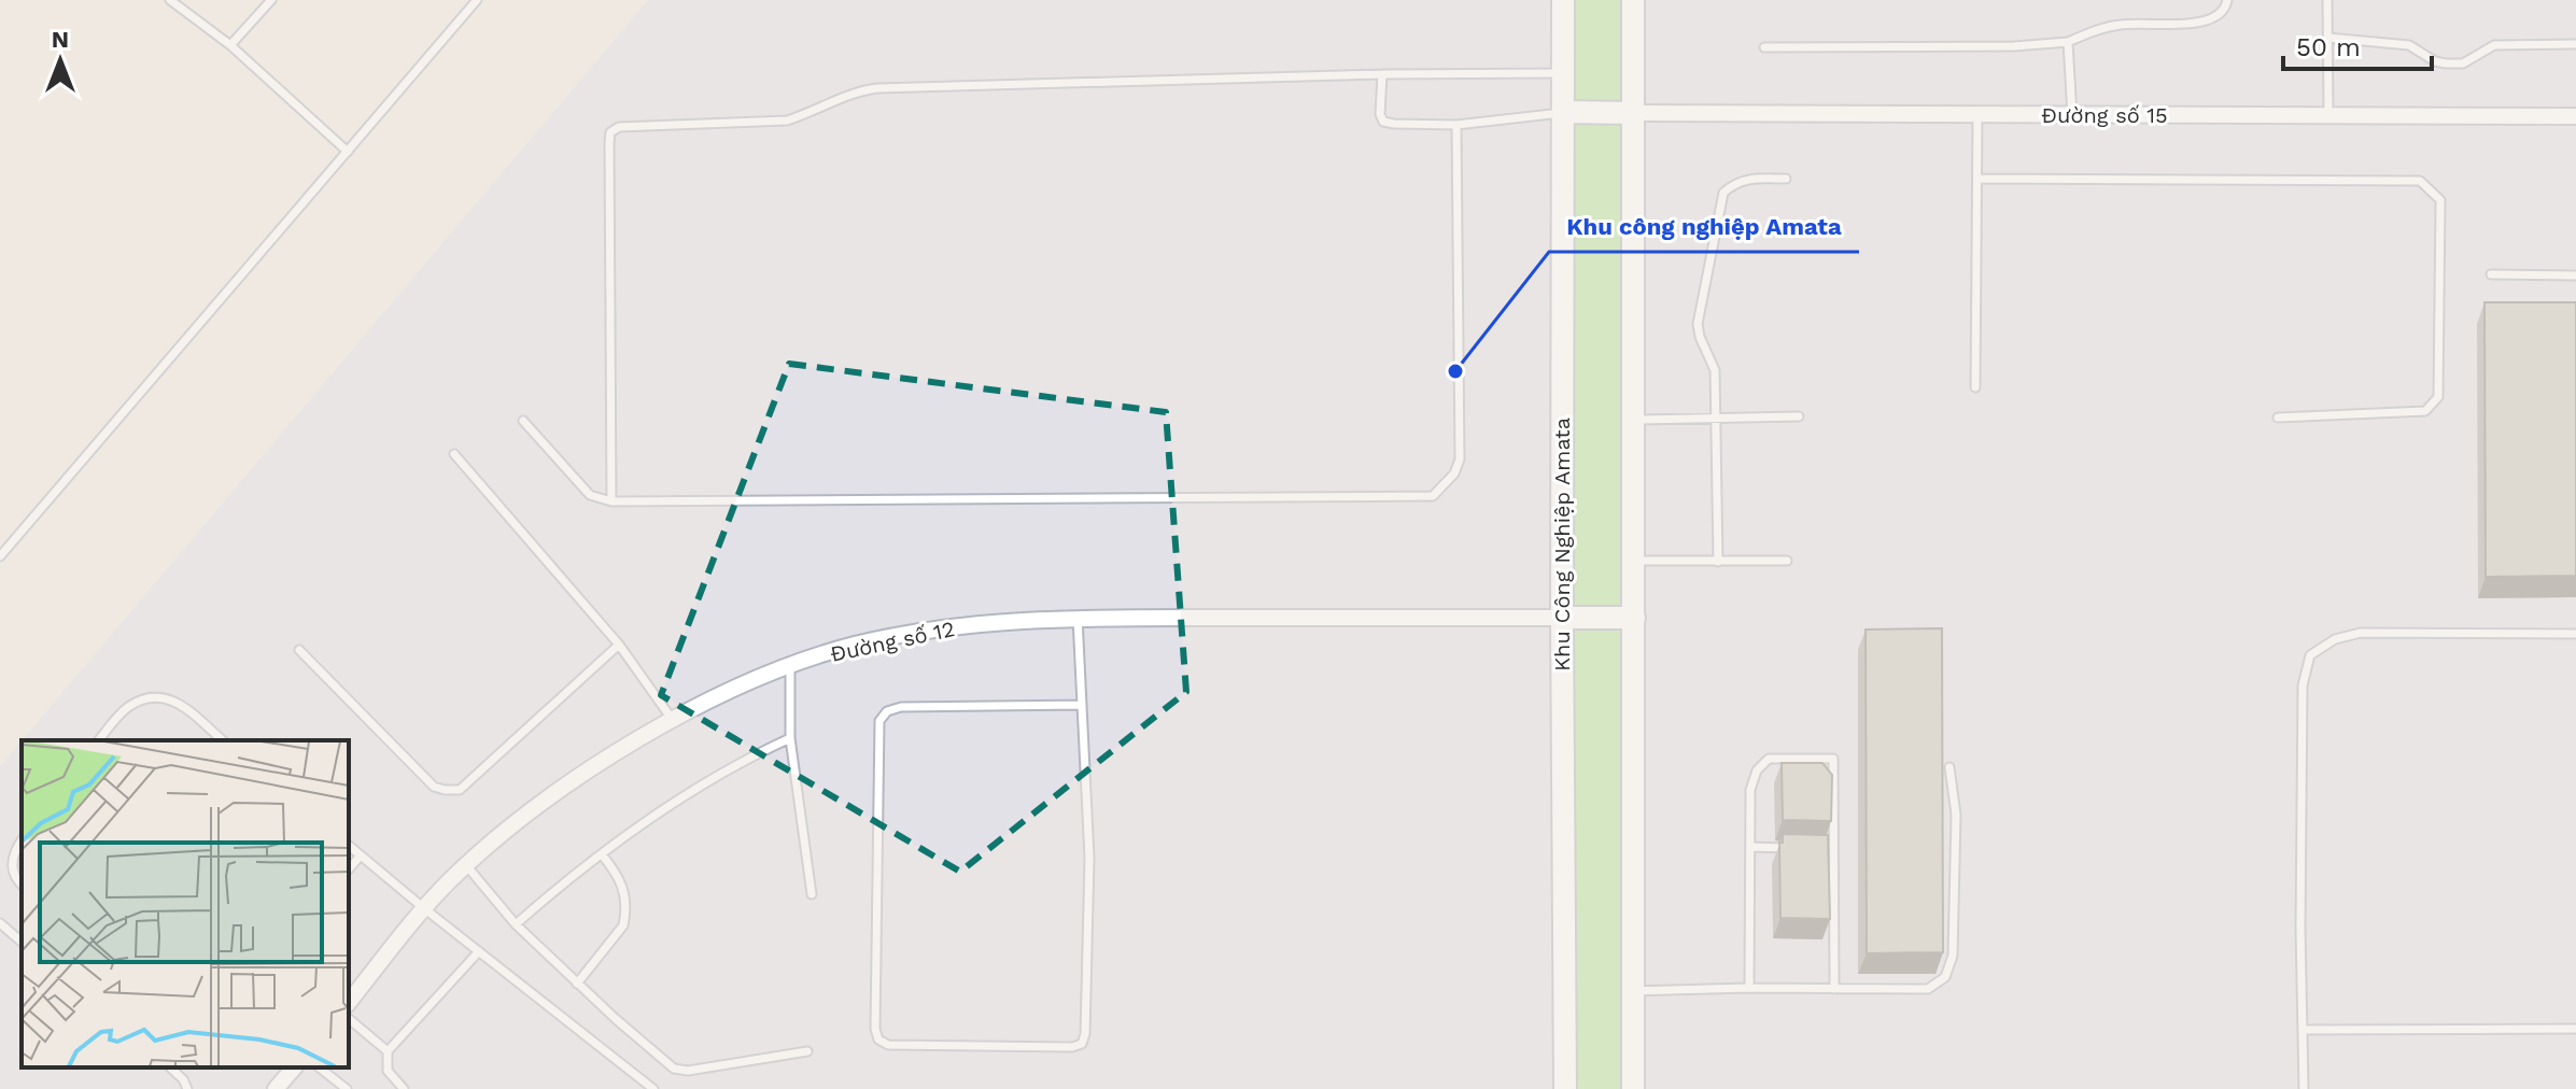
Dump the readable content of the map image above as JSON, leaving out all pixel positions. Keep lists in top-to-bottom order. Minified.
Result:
{"streets":{"street":["Đường số 15","Khu Công Nghiệp Amata","Đường số 12"]},"crossings":[["Khu Công Nghiệp Amata","Đường số 12"]],"places":["Khu công nghiệp Amata"],"scale_bar":"50 m","north":"top"}
